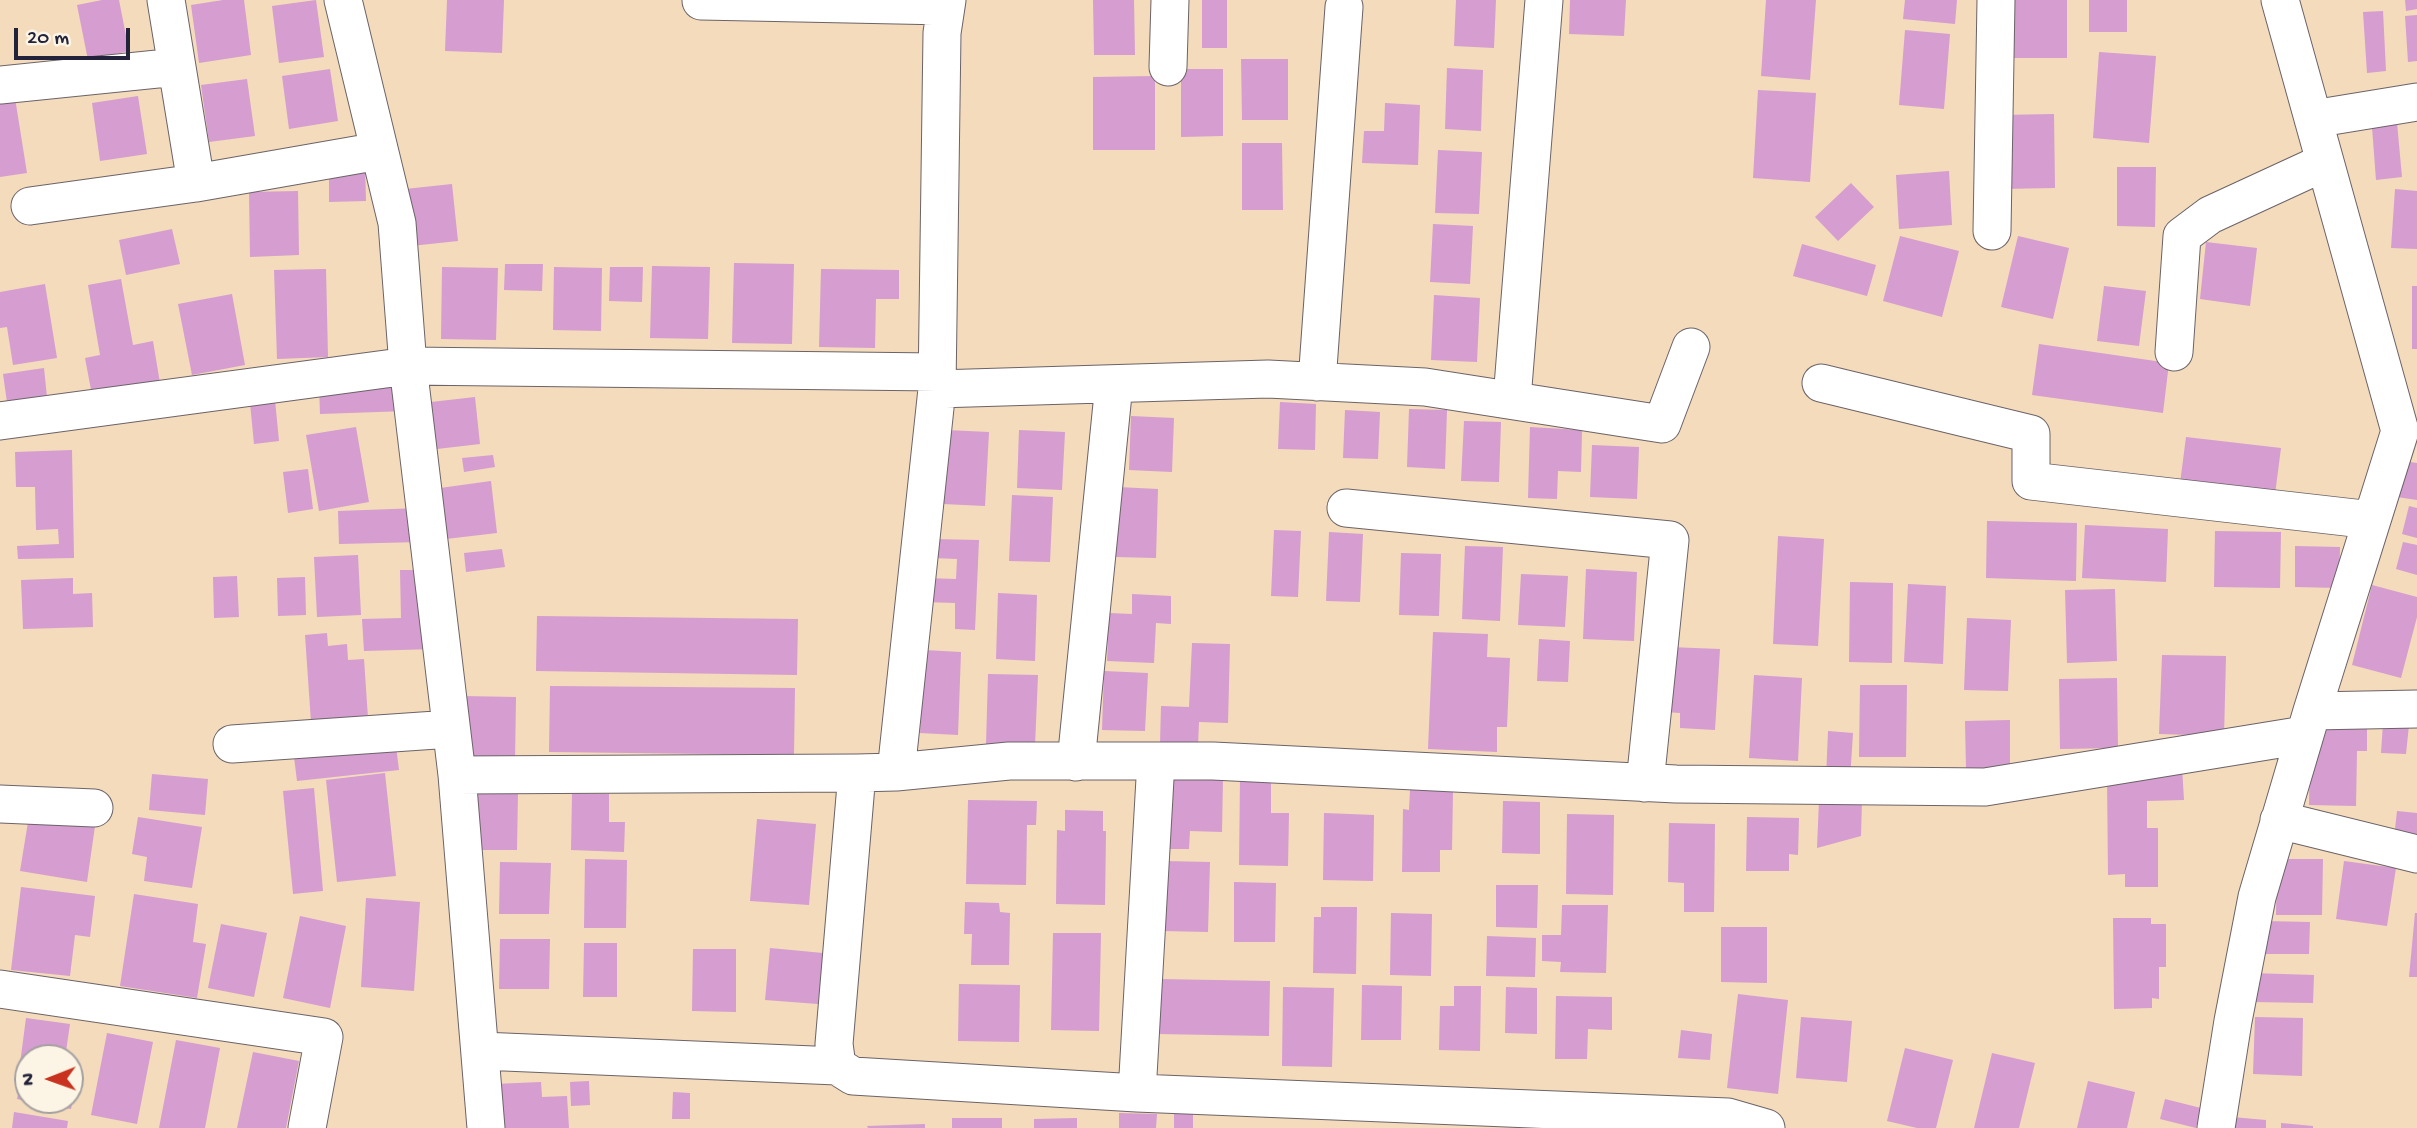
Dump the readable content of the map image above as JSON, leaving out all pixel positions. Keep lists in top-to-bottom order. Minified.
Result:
{"scale_bar":"20 m","north":"left"}
